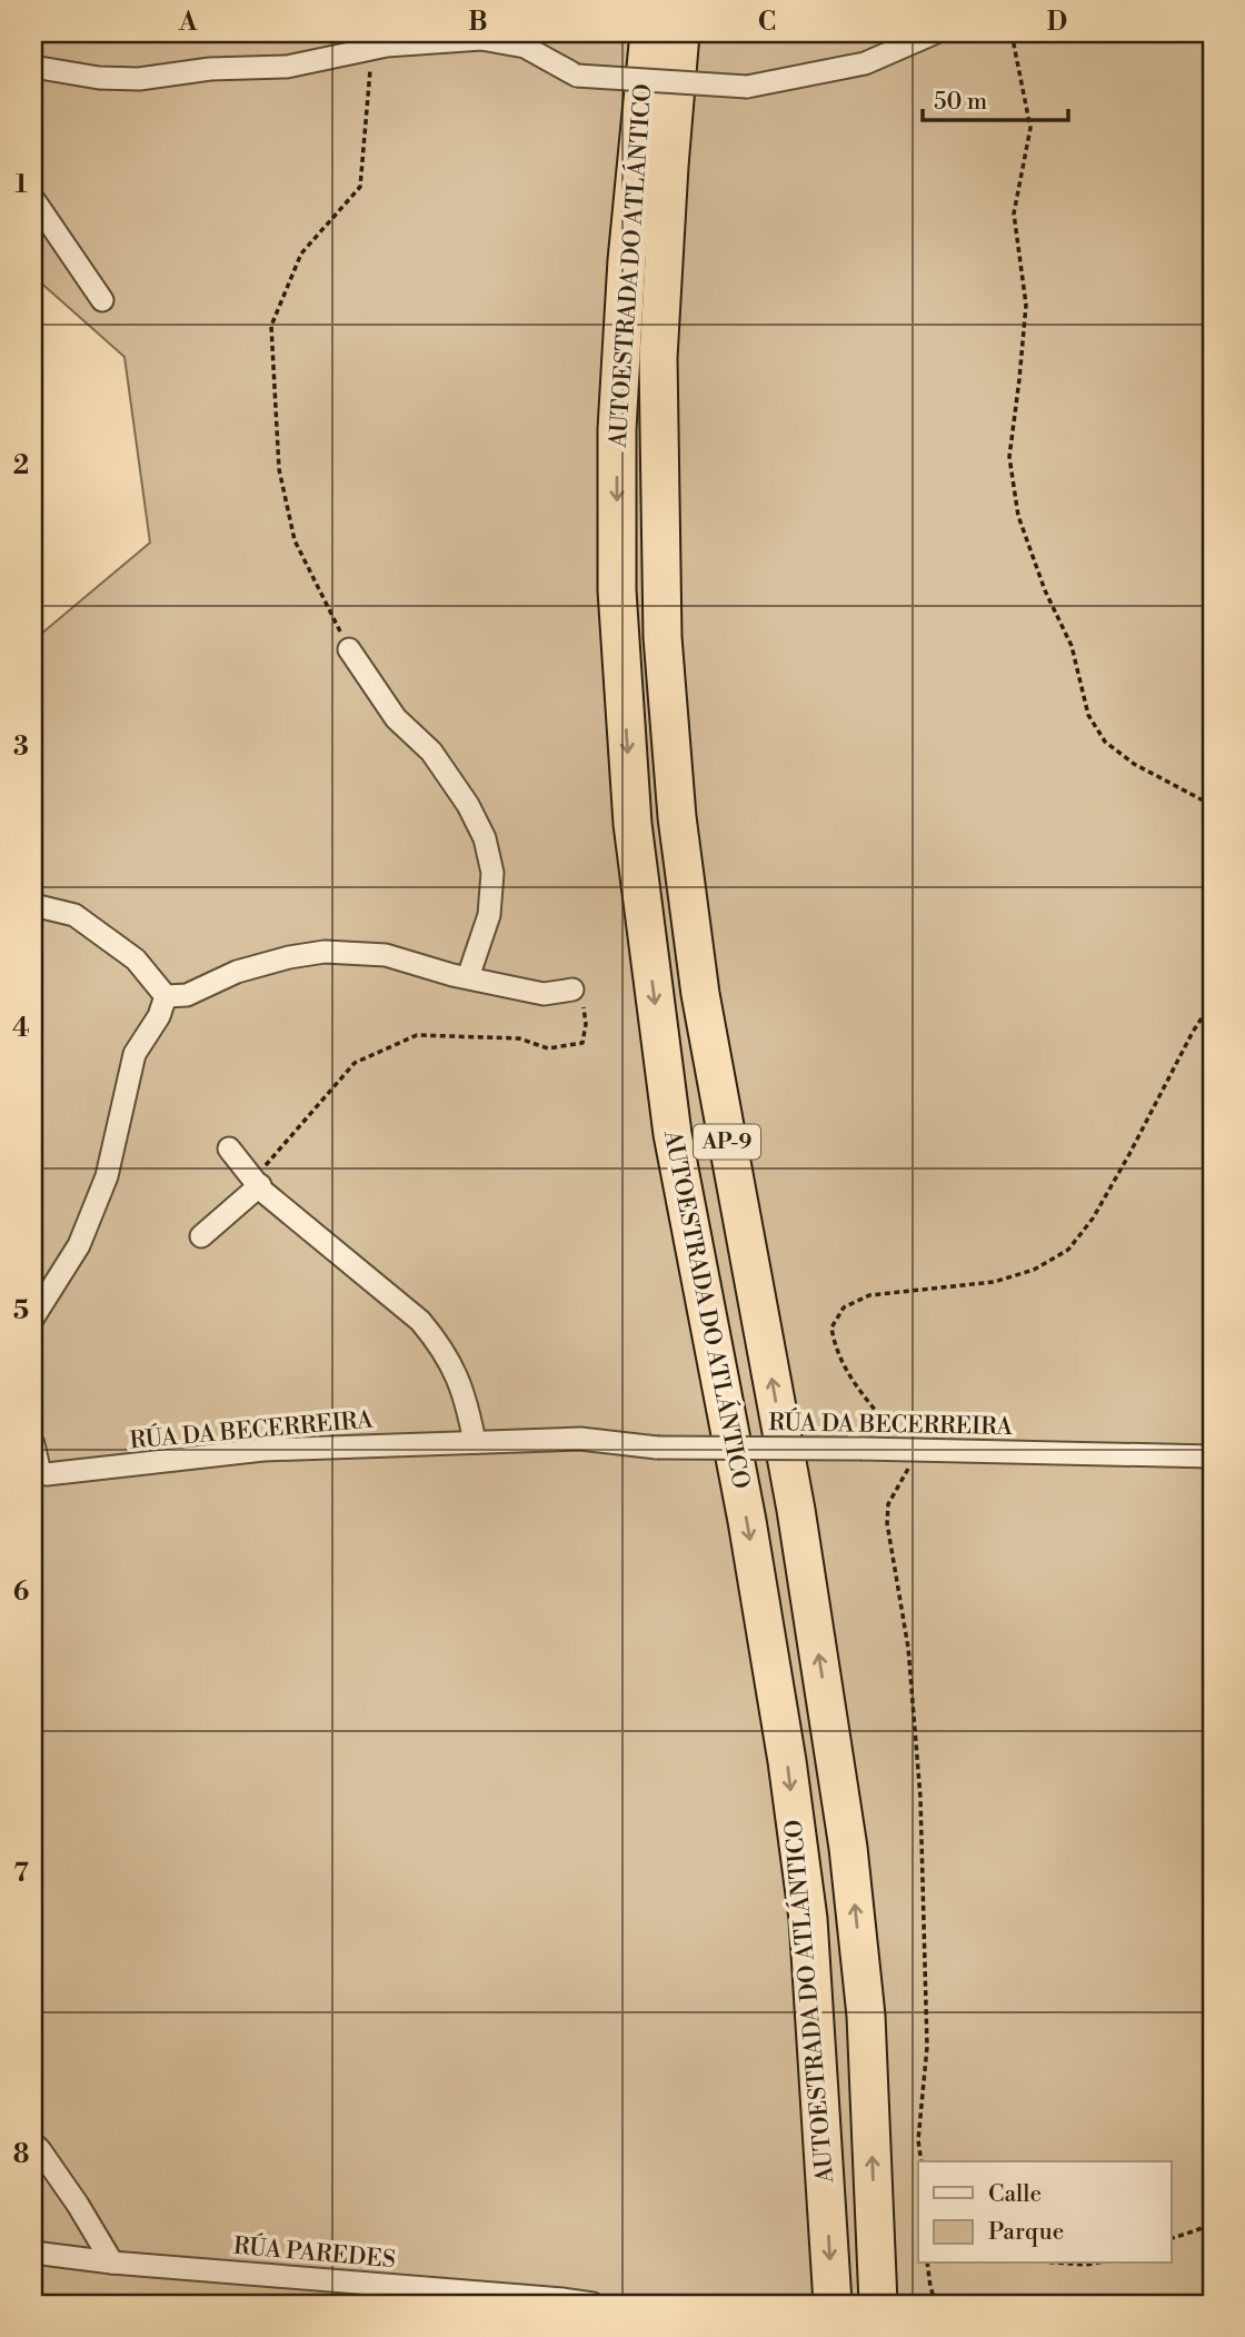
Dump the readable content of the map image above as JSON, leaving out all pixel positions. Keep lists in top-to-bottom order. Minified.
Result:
{"streets":{"highway":["AUTOESTRADA DO ATLÁNTICO","AP-9"],"street":["RÚA DA BECERREIRA","RÚA PAREDES"]},"legend":["Calle","Parque"],"scale_bar":"50 m","grid":{"columns":["A","B","C","D"],"rows":["1","2","3","4","5","6","7","8"]}}
